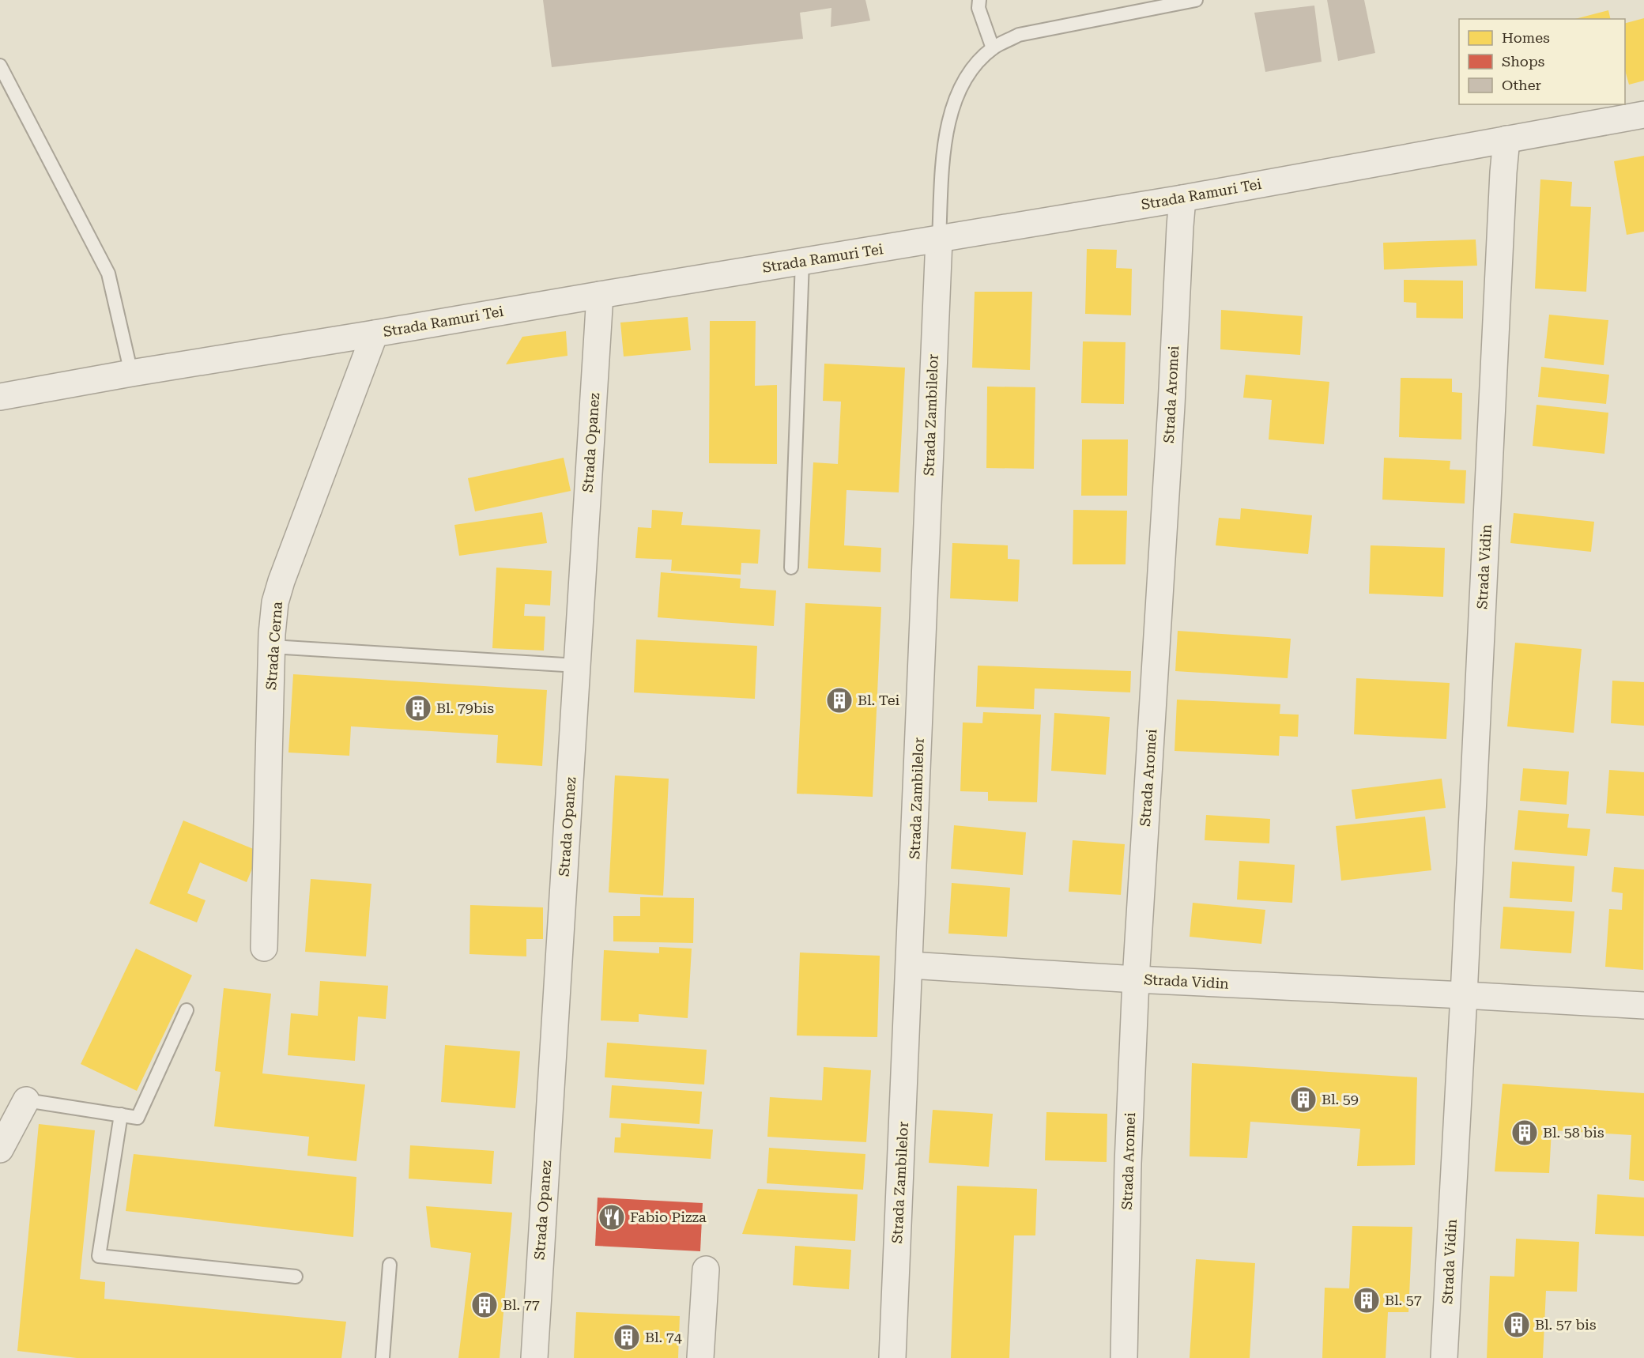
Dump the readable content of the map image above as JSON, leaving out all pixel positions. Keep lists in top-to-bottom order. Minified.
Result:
{"streets":{"street":["Strada Ramuri Tei","Strada Aromei","Strada Zambilelor","Strada Opanez","Strada Vidin","Strada Cerna"]},"crossings":[["Strada Ramuri Tei","Strada Aromei"],["Strada Ramuri Tei","Strada Zambilelor"],["Strada Ramuri Tei","Strada Opanez"],["Strada Ramuri Tei","Strada Vidin"],["Strada Ramuri Tei","Strada Cerna"],["Strada Aromei","Strada Vidin"],["Strada Zambilelor","Strada Vidin"]],"places":{"building":["Bl. Tei","Bl. 79bis","Bl. 59","Bl. 58 bis","Bl. 57","Bl. 77","Bl. 57 bis","Bl. 74"],"restaurant":["Fabio Pizza"]},"legend":["Homes","Shops","Other"]}
